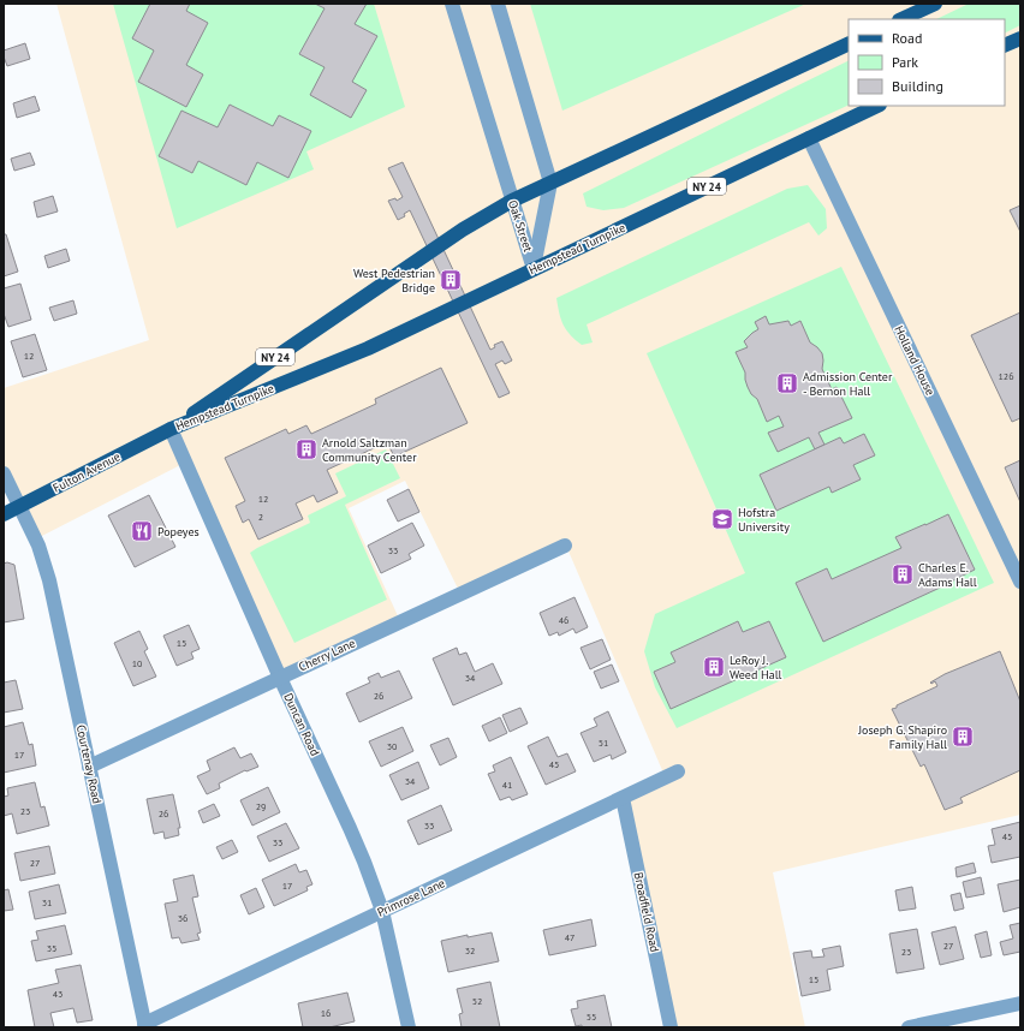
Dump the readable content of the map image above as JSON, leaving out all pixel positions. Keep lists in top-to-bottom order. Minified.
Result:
{"streets":{"main road":["NY 24","Hempstead Turnpike","Fulton Avenue"],"street":["Oak Street","Holland House","Cherry Lane","Duncan Road","Courtenay Road","Primrose Lane","Broadfield Road"]},"crossings":[["Oak Street","Hempstead Turnpike"],["Hempstead Turnpike","Holland House"],["Hempstead Turnpike","Fulton Avenue"],["Hempstead Turnpike","Duncan Road"],["Fulton Avenue","Duncan Road"],["Fulton Avenue","Courtenay Road"],["Cherry Lane","Duncan Road"],["Cherry Lane","Courtenay Road"],["Duncan Road","Primrose Lane"],["Courtenay Road","Primrose Lane"],["Primrose Lane","Broadfield Road"]],"places":{"building":["West Pedestrian Bridge","Admission Center - Bernon Hall","Arnold Saltzman Community Center","Charles E. Adams Hall","LeRoy J. Weed Hall","Joseph G. Shapiro Family Hall"],"school or university":["Hofstra University"],"restaurant":["Popeyes"]},"house_numbers":["12","126","12","2","33","46","15","10","34","26","51","30","17","45","34","41","29","23","26","33","45","33","27","17","31","36","47","27","35","32","23","15","43","52","16","55"],"legend":["Road","Park","Building"]}
